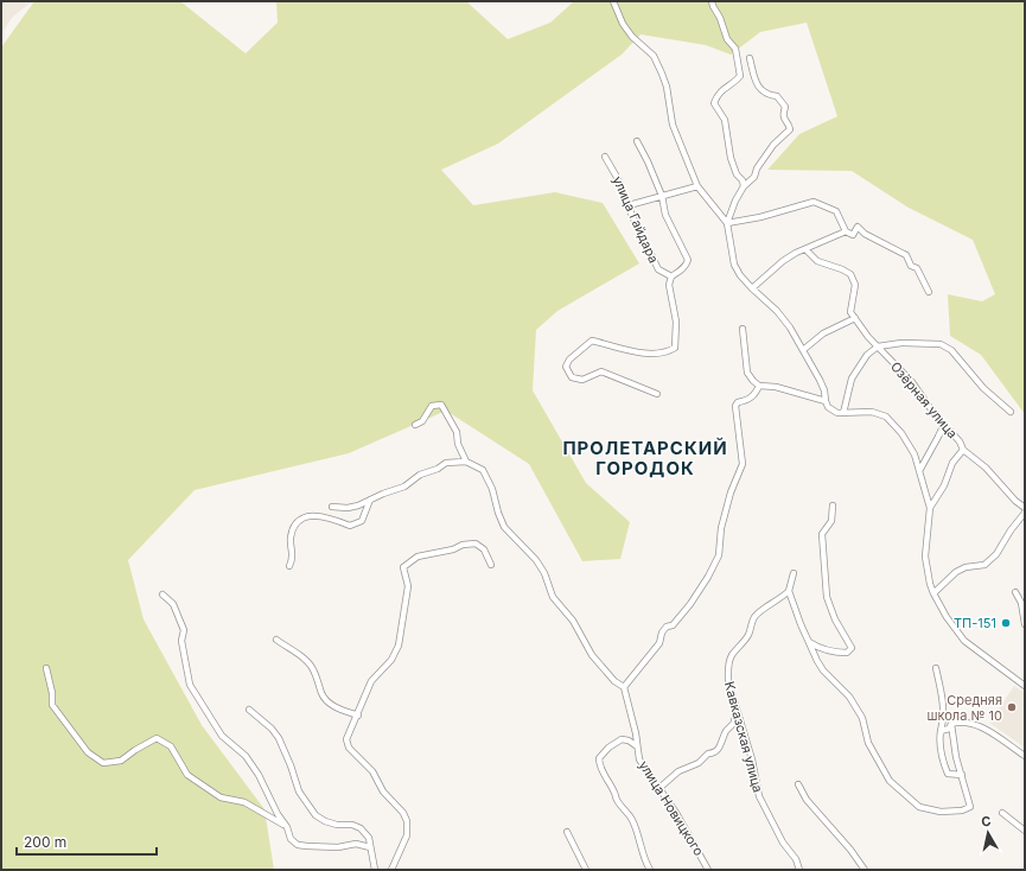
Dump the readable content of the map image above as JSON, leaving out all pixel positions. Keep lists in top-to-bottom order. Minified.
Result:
{"streets":{"street":["улица Гайдара","Озёрная улица","Кавказская улица","улица Новицкого"]},"districts":["ПРОЛЕТАРСКИЙ ГОРОДОК"],"places":["ТП-151","Средняя школа № 10"],"scale_bar":"200 m","north":"top"}
